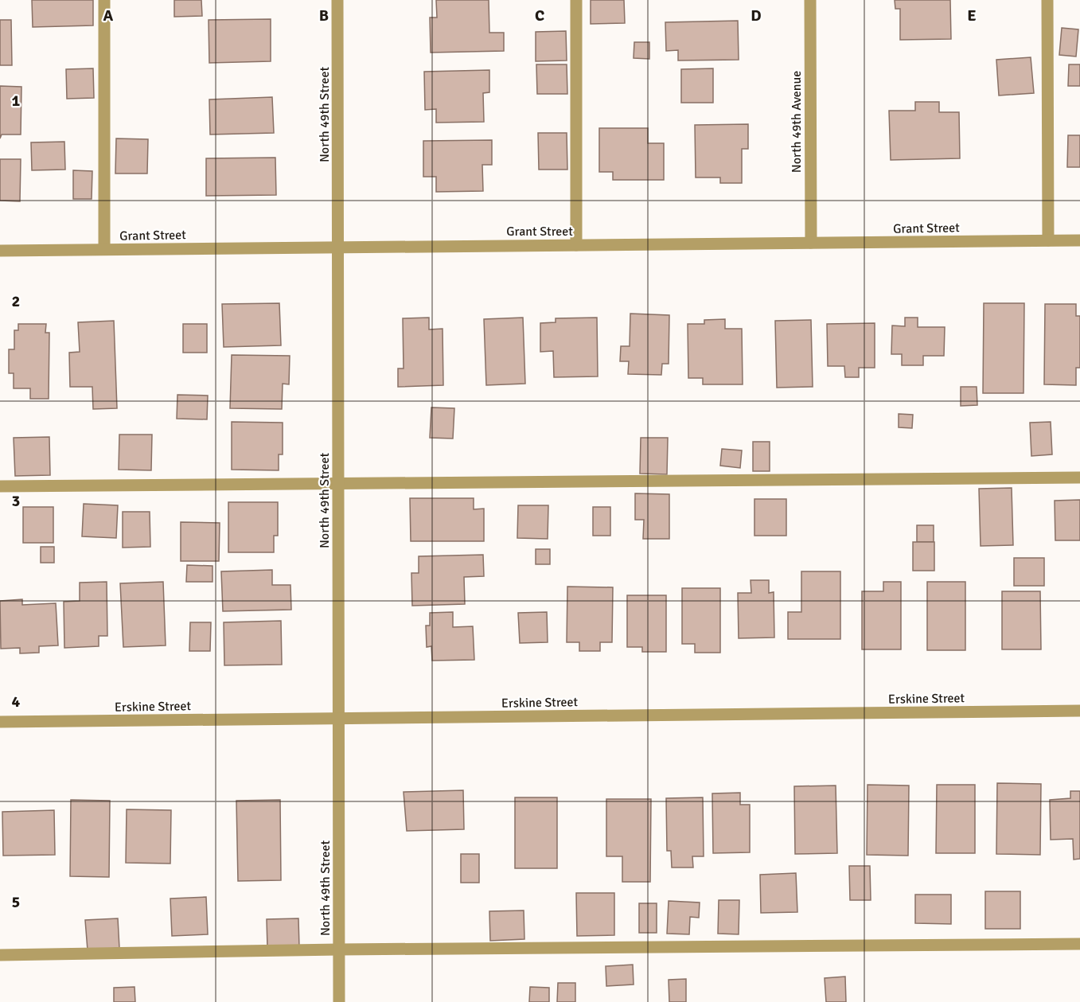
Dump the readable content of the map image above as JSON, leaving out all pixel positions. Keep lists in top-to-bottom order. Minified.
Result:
{"streets":{"street":["North 49th Street","North 49th Avenue","Grant Street","Erskine Street"]},"crossings":[["North 49th Street","Grant Street"],["North 49th Street","Erskine Street"],["North 49th Avenue","Grant Street"]],"grid":{"columns":["A","B","C","D","E"],"rows":["1","2","3","4","5"]}}
